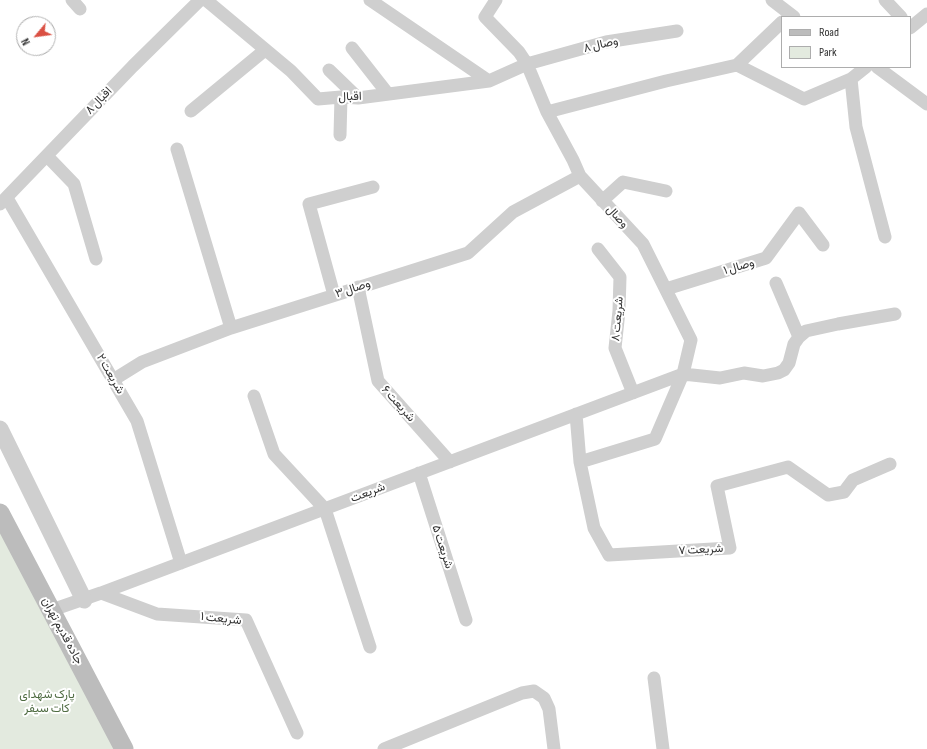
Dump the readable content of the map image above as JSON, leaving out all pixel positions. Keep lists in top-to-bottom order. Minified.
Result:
{"streets":{"main road":["جاده قدیم تهران"],"street":["وصال ۸","اقبال","اقبال ۸","وصال","وصال ۱","وصال ۳","شریعت ۸","شریعت ۲","شریعت ۶","شریعت","شریعت ۵","شریعت ۷","شریعت ۱"]},"crossings":[["وصال ۸","اقبال"],["وصال ۸","وصال"],["اقبال","وصال"],["اقبال ۸","شریعت ۲"],["وصال","وصال ۱"],["وصال","وصال ۳"],["وصال","شریعت"],["وصال","شریعت ۷"],["وصال ۳","شریعت ۲"],["وصال ۳","شریعت ۶"],["شریعت ۸","شریعت"],["شریعت ۲","شریعت"],["شریعت ۶","شریعت"],["شریعت","شریعت ۵"],["شریعت","شریعت ۷"],["شریعت","شریعت ۱"],["شریعت","جاده قدیم تهران"]],"parks":["پارک شهدای کات سیفر"],"legend":["Road","Park"],"north":"bottom left"}
